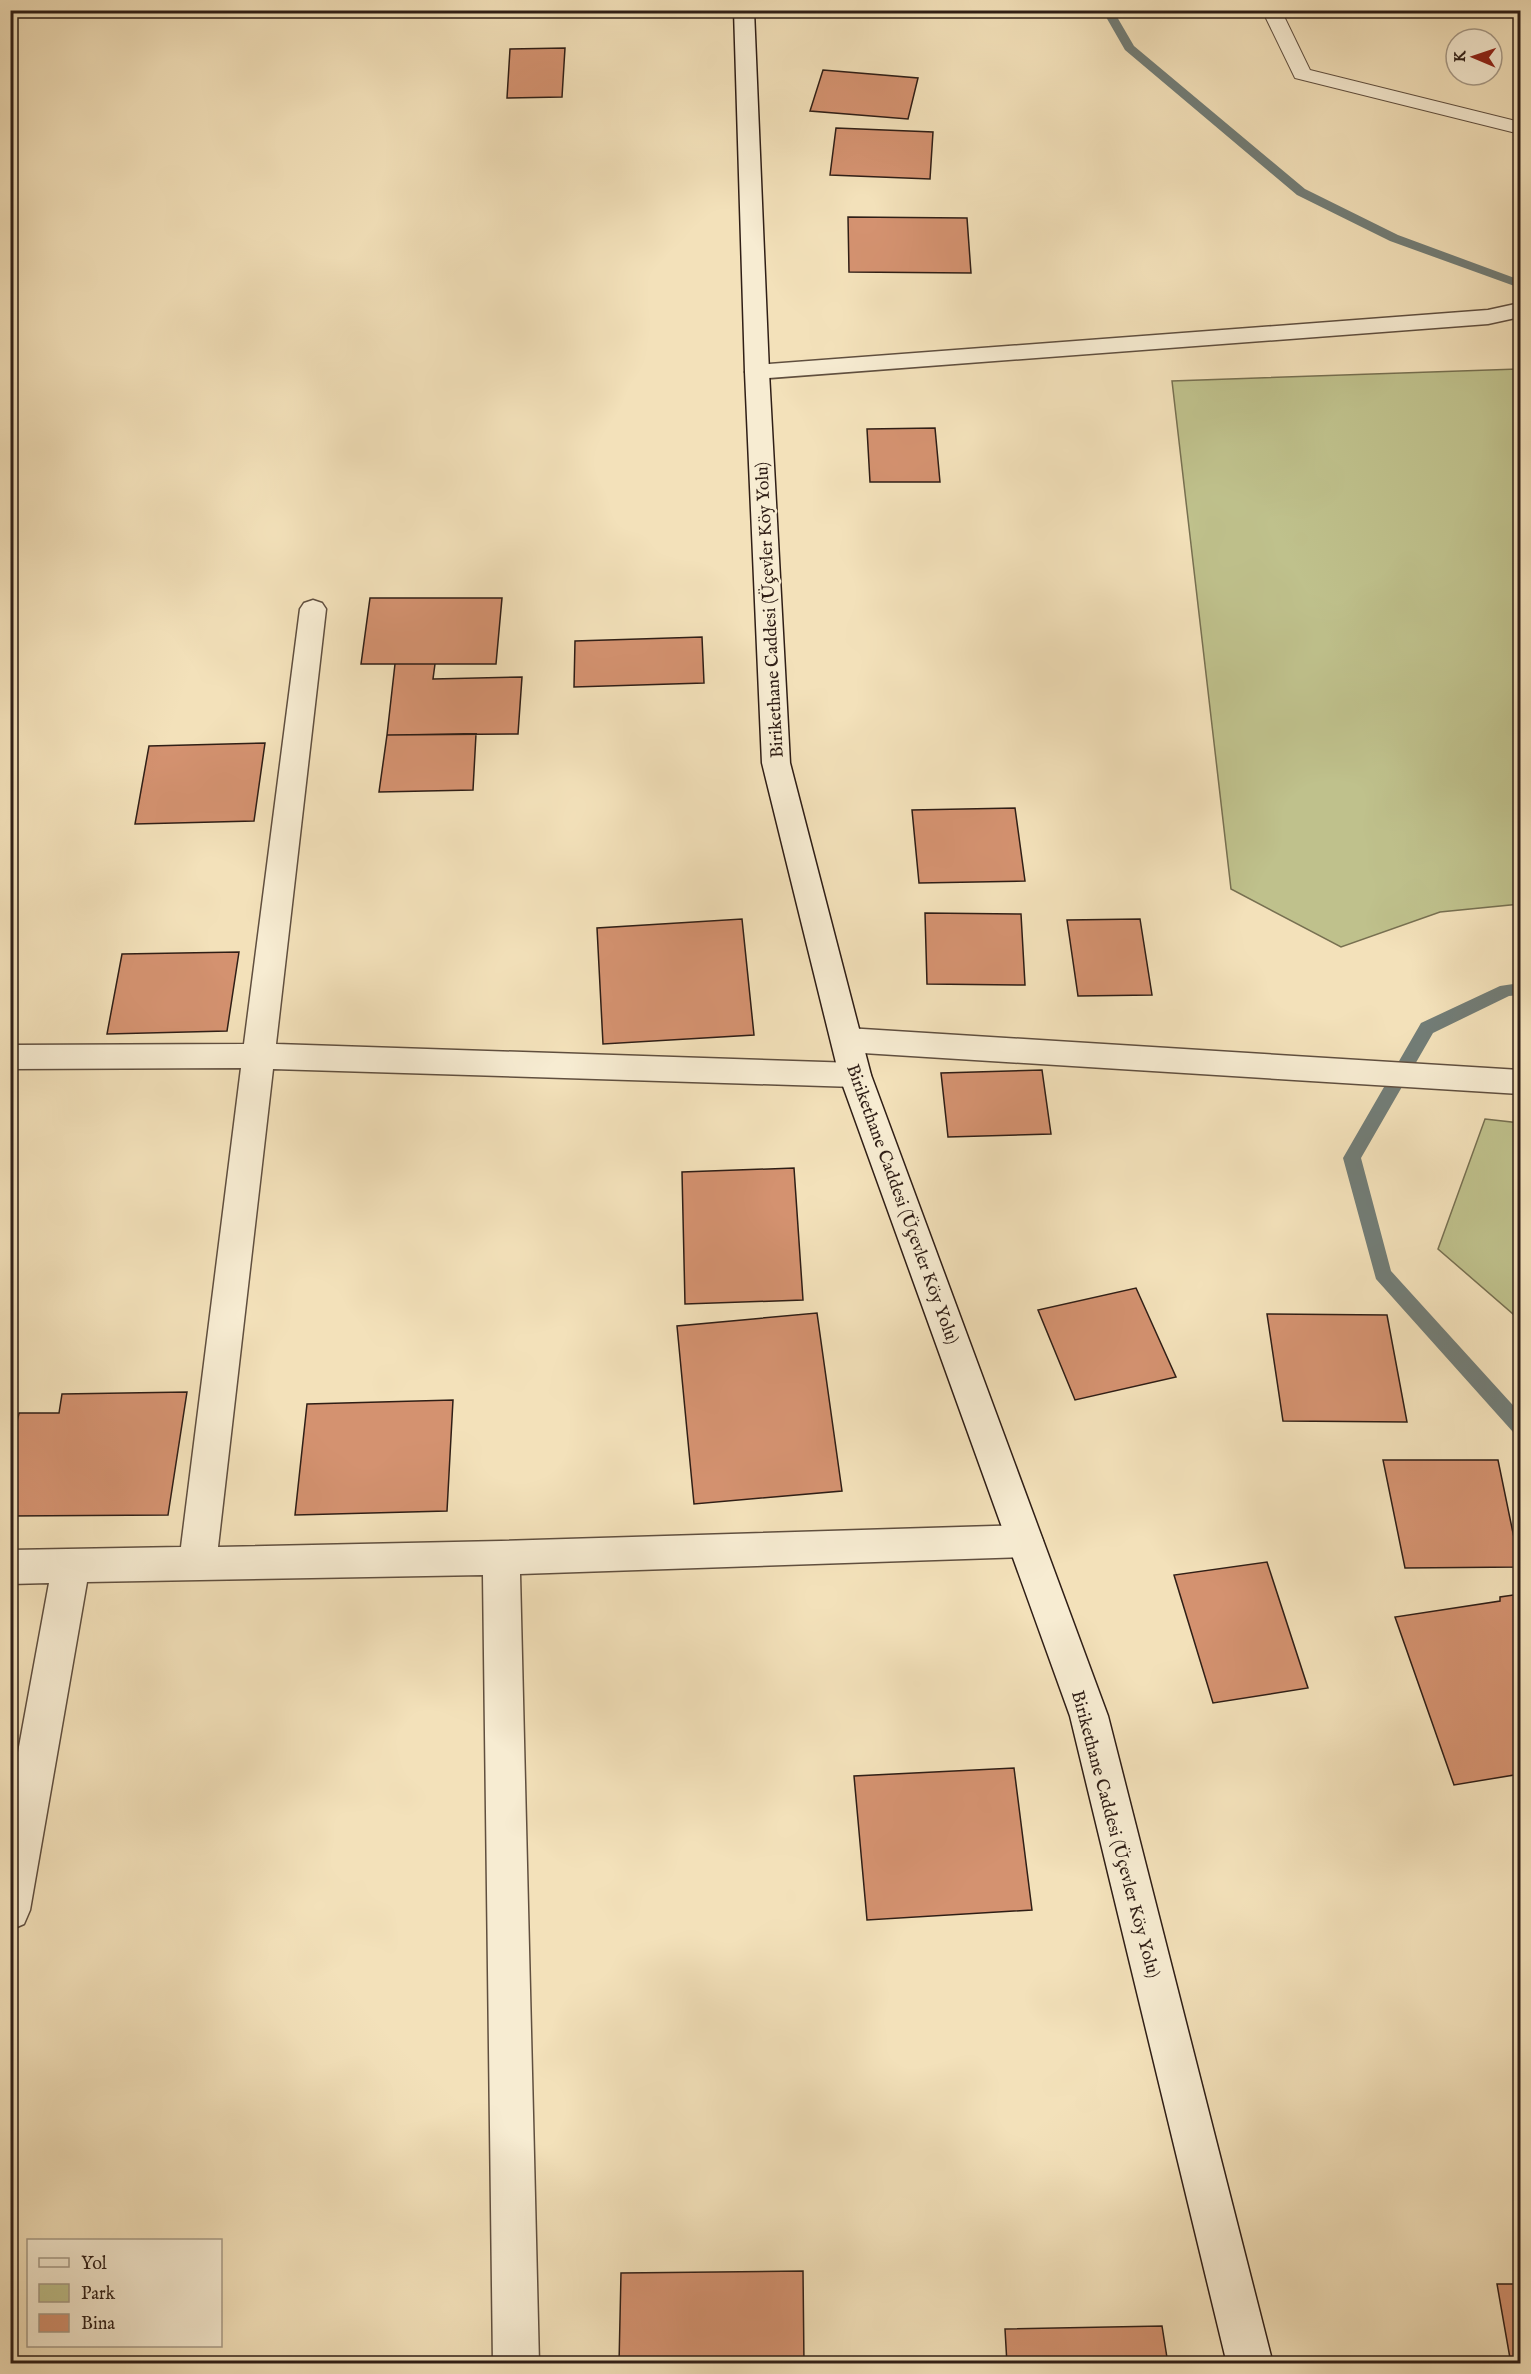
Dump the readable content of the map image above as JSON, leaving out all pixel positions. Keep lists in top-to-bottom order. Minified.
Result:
{"streets":{"street":["Birikethane Caddesi (Üçevler Köy Yolu)"]},"legend":["Yol","Park","Bina"],"north":"left"}
